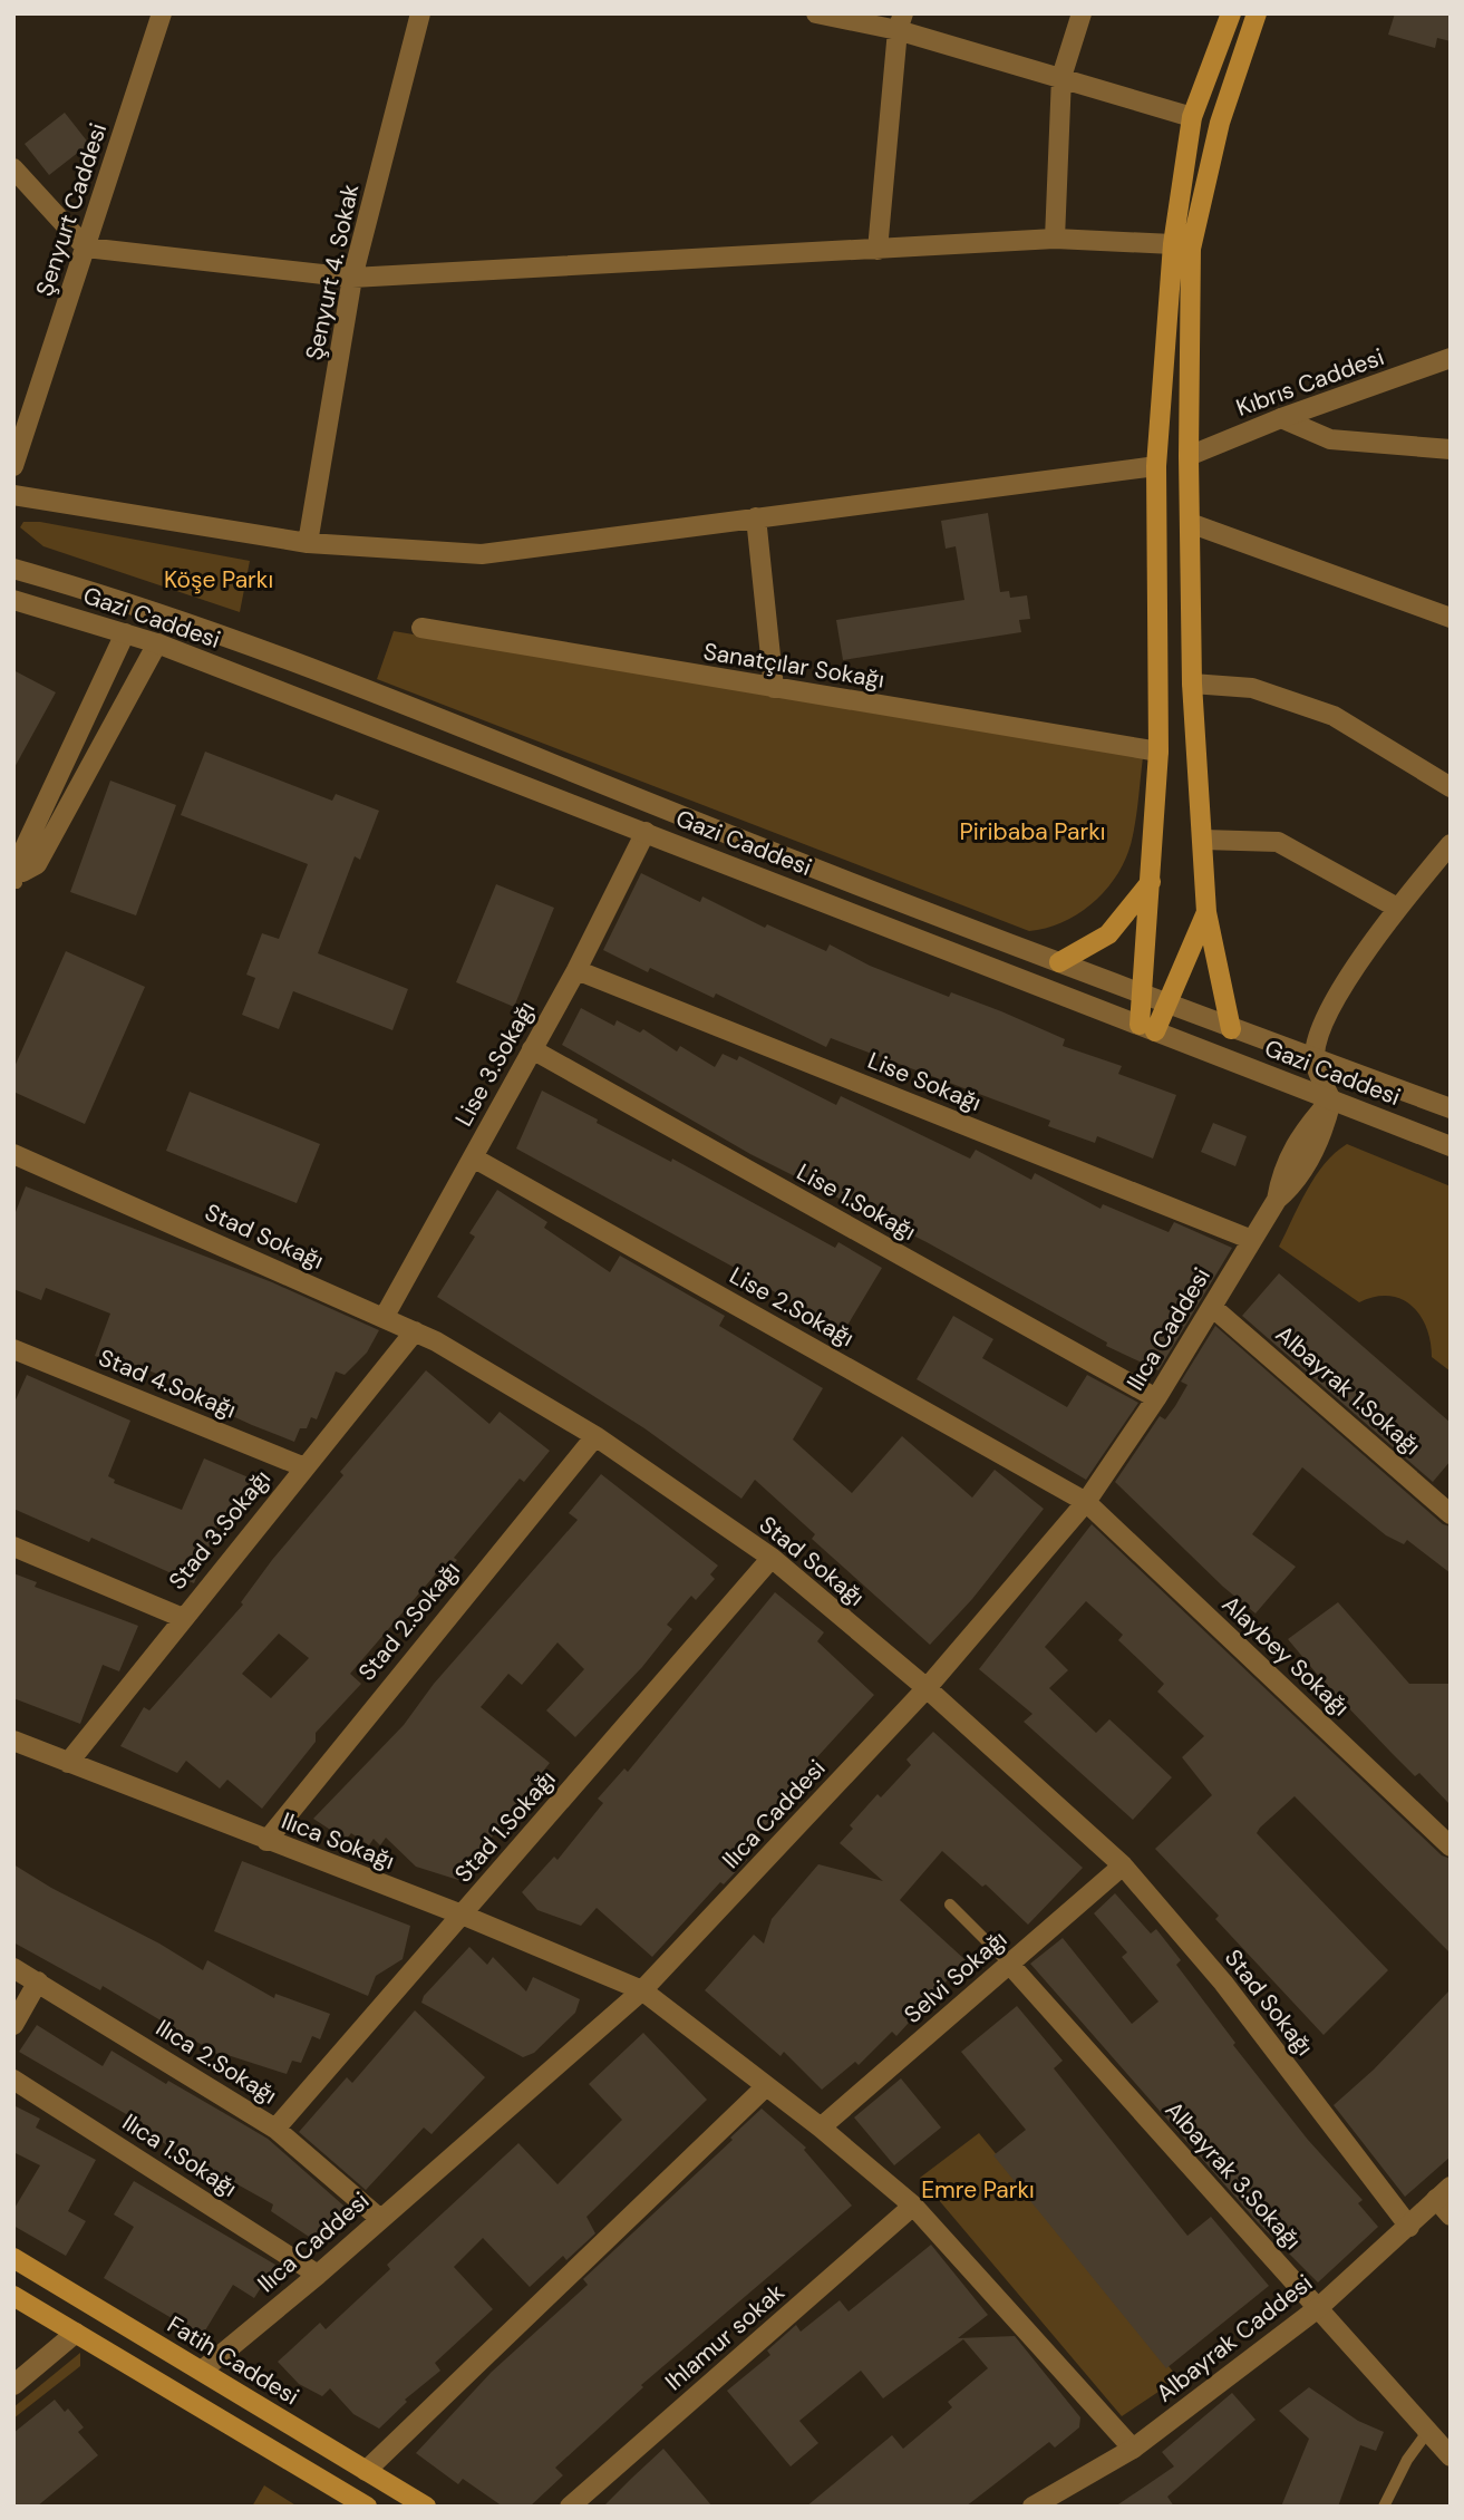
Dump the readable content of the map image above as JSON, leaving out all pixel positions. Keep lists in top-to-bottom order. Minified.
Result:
{"streets":{"main road":["Fatih Caddesi"],"street":["Şenyurt Caddesi","Şenyurt 4. Sokak","Kıbrıs Caddesi","Gazi Caddesi","Sanatçılar Sokağı","Lise 3.Sokağı","Lise Sokağı","Lise 1.Sokağı","Stad Sokağı","Lise 2.Sokağı","Ilıca Caddesi","Stad 4.Sokağı","Albayrak 1.Sokağı","Stad 3.Sokağı","Stad 2.Sokağı","Alaybey Sokağı","Stad 1.Sokağı","Ilıca Sokağı","Selvi Sokağı","Ilıca 2.Sokağı","Ilıca 1.Sokağı","Albayrak 3.Sokağı","Ihlamur sokak","Albayrak Caddesi"]},"crossings":[["Gazi Caddesi","Lise 3.Sokağı"],["Gazi Caddesi","Ilıca Caddesi"],["Lise 3.Sokağı","Lise Sokağı"],["Lise 3.Sokağı","Lise 1.Sokağı"],["Lise 3.Sokağı","Stad Sokağı"],["Lise 3.Sokağı","Lise 2.Sokağı"],["Lise Sokağı","Ilıca Caddesi"],["Lise 1.Sokağı","Ilıca Caddesi"],["Stad Sokağı","Ilıca Caddesi"],["Stad Sokağı","Stad 3.Sokağı"],["Stad Sokağı","Stad 2.Sokağı"],["Stad Sokağı","Stad 1.Sokağı"],["Stad Sokağı","Selvi Sokağı"],["Stad Sokağı","Albayrak Caddesi"],["Lise 2.Sokağı","Ilıca Caddesi"],["Lise 2.Sokağı","Alaybey Sokağı"],["Ilıca Caddesi","Albayrak 1.Sokağı"],["Ilıca Caddesi","Alaybey Sokağı"],["Ilıca Caddesi","Ilıca Sokağı"],["Ilıca Caddesi","Ilıca 2.Sokağı"],["Ilıca Caddesi","Ilıca 1.Sokağı"],["Ilıca Caddesi","Fatih Caddesi"],["Stad 4.Sokağı","Stad 3.Sokağı"],["Stad 3.Sokağı","Ilıca Sokağı"],["Stad 2.Sokağı","Ilıca Sokağı"],["Stad 1.Sokağı","Ilıca Sokağı"],["Stad 1.Sokağı","Ilıca 2.Sokağı"],["Ilıca Sokağı","Selvi Sokağı"],["Ilıca Sokağı","Ihlamur sokak"],["Ilıca Sokağı","Albayrak Caddesi"],["Selvi Sokağı","Albayrak 3.Sokağı"],["Albayrak 3.Sokağı","Albayrak Caddesi"]],"parks":["Köşe Parkı","Piribaba Parkı","Emre Parkı"]}
